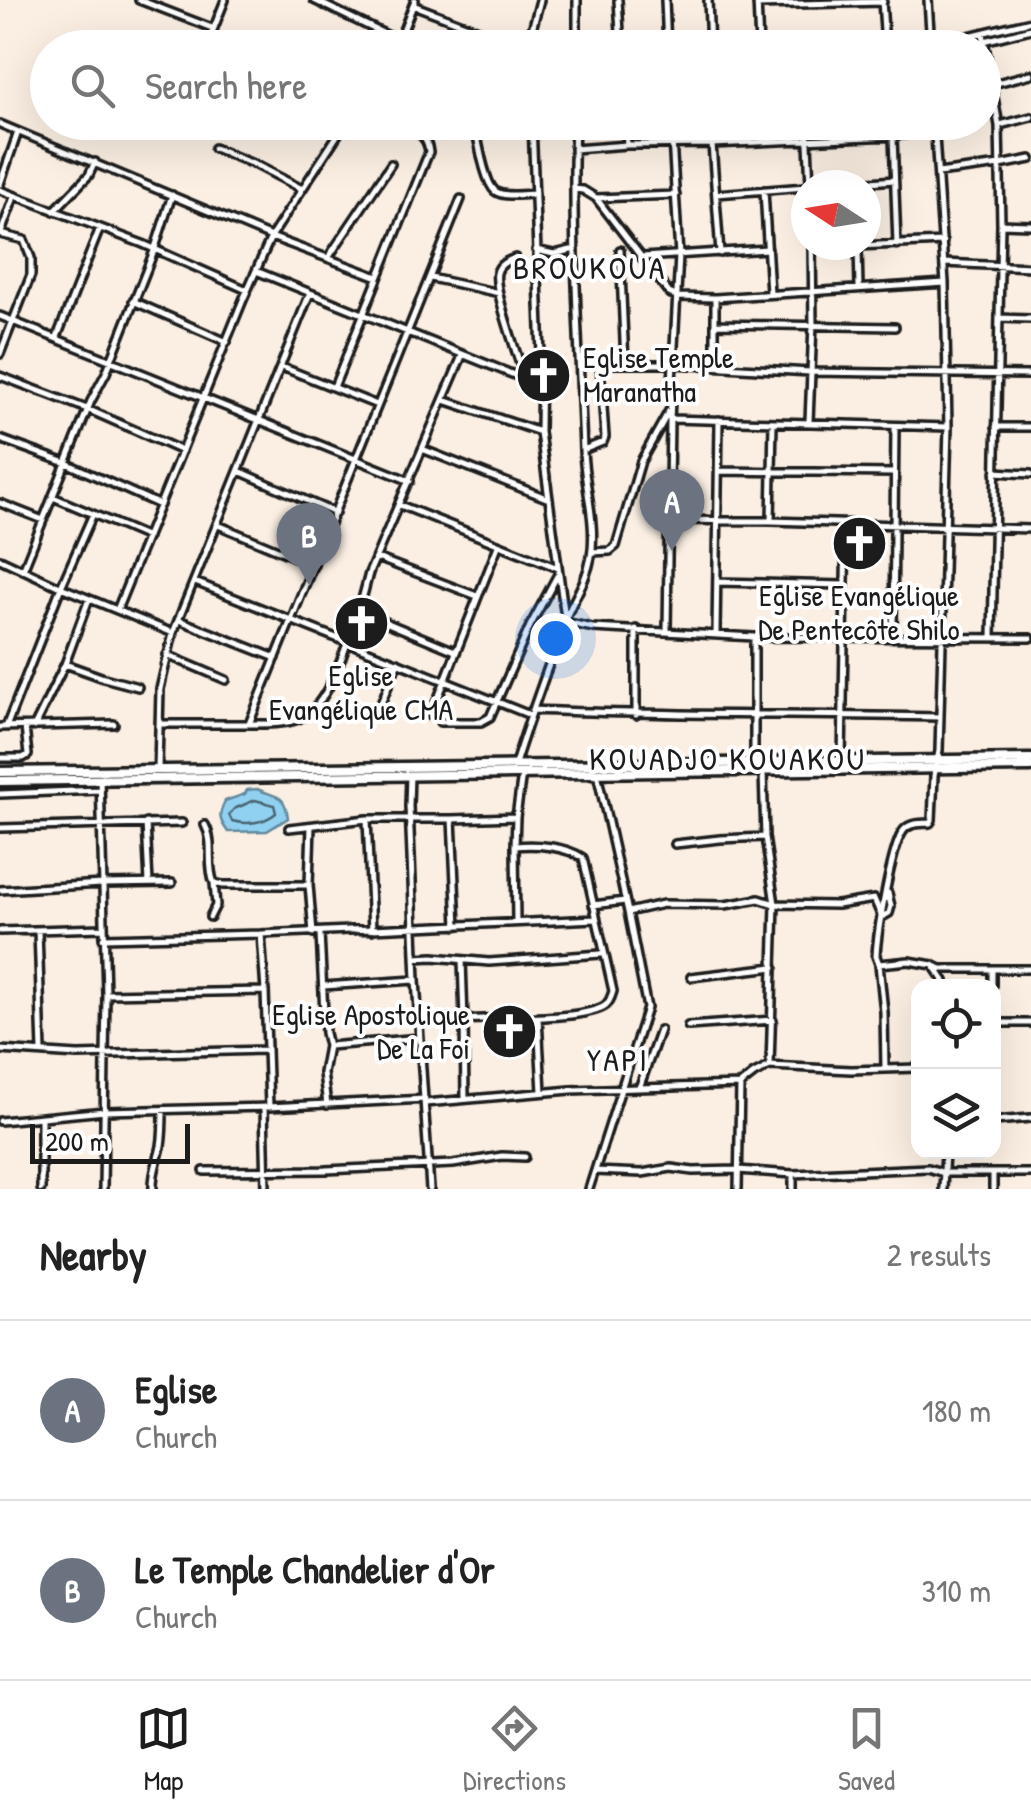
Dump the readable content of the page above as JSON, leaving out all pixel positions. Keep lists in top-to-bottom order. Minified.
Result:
{"districts":["BROUKOUA","KOUADJO KOUAKOU","YAPI"],"places":{"church":["Eglise Temple Maranatha","Eglise Evangélique De Pentecôte Shilo","Eglise Evangélique CMA","Eglise Apostolique De La Foi"]},"scale_bar":"200 m","north":"left","page":{"search":"Search here","pins":["A","B"],"scale":"200 m","heading":["Nearby","2 results"],"list":[{"mark":"A","name":"Eglise","note":"Church","value":"180 m"},{"mark":"B","name":"Le Temple Chandelier d'Or","note":"Church","value":"310 m"}],"nav":["Map","Directions","Saved"]}}
